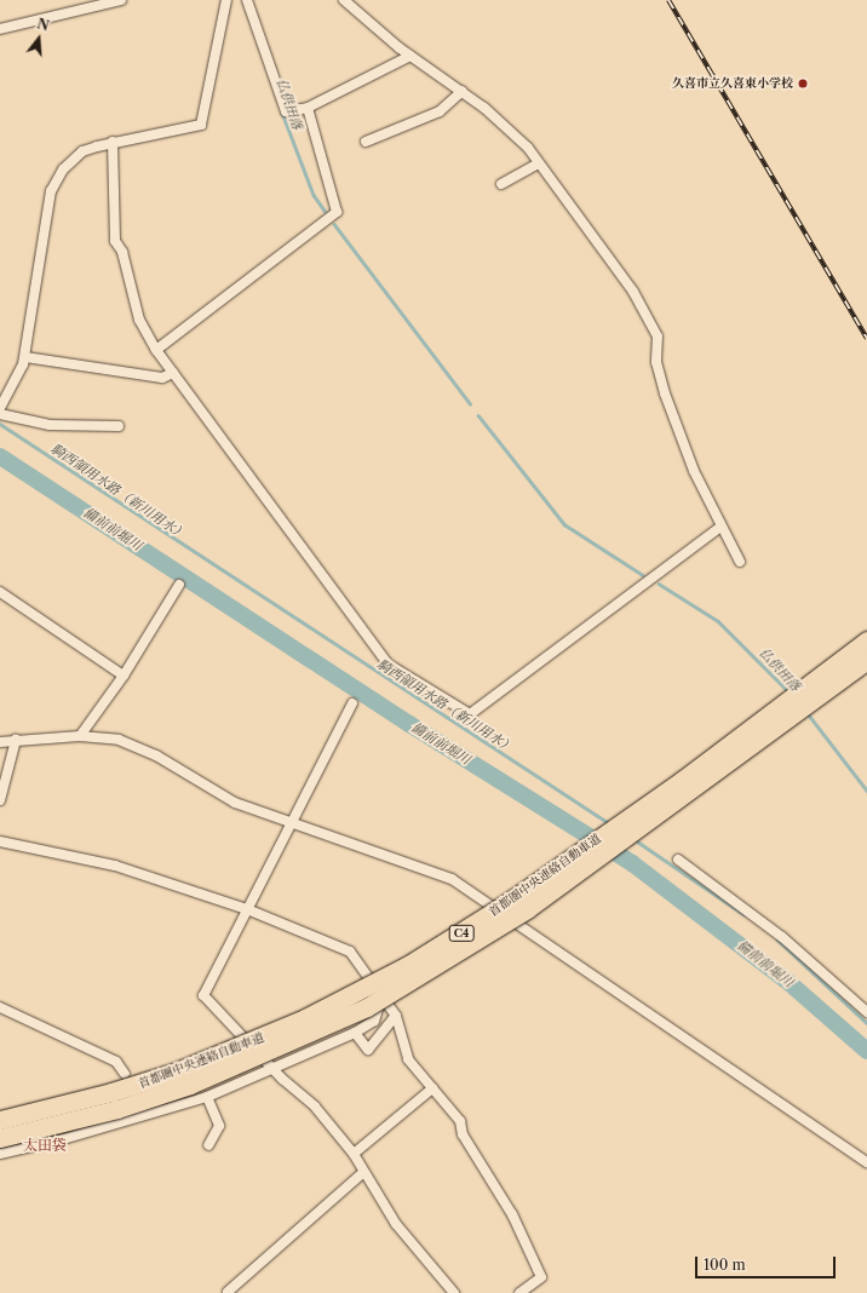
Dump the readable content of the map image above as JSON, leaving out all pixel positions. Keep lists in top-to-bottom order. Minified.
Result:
{"streets":{"highway":["首都圏中央連絡自動車道","C4"]},"districts":["太田袋"],"water":["仏供田落","騎西領用水路（新川用水）","備前前堀川"],"places":["久喜市立久喜東小学校"],"scale_bar":"100 m","north":"top"}
